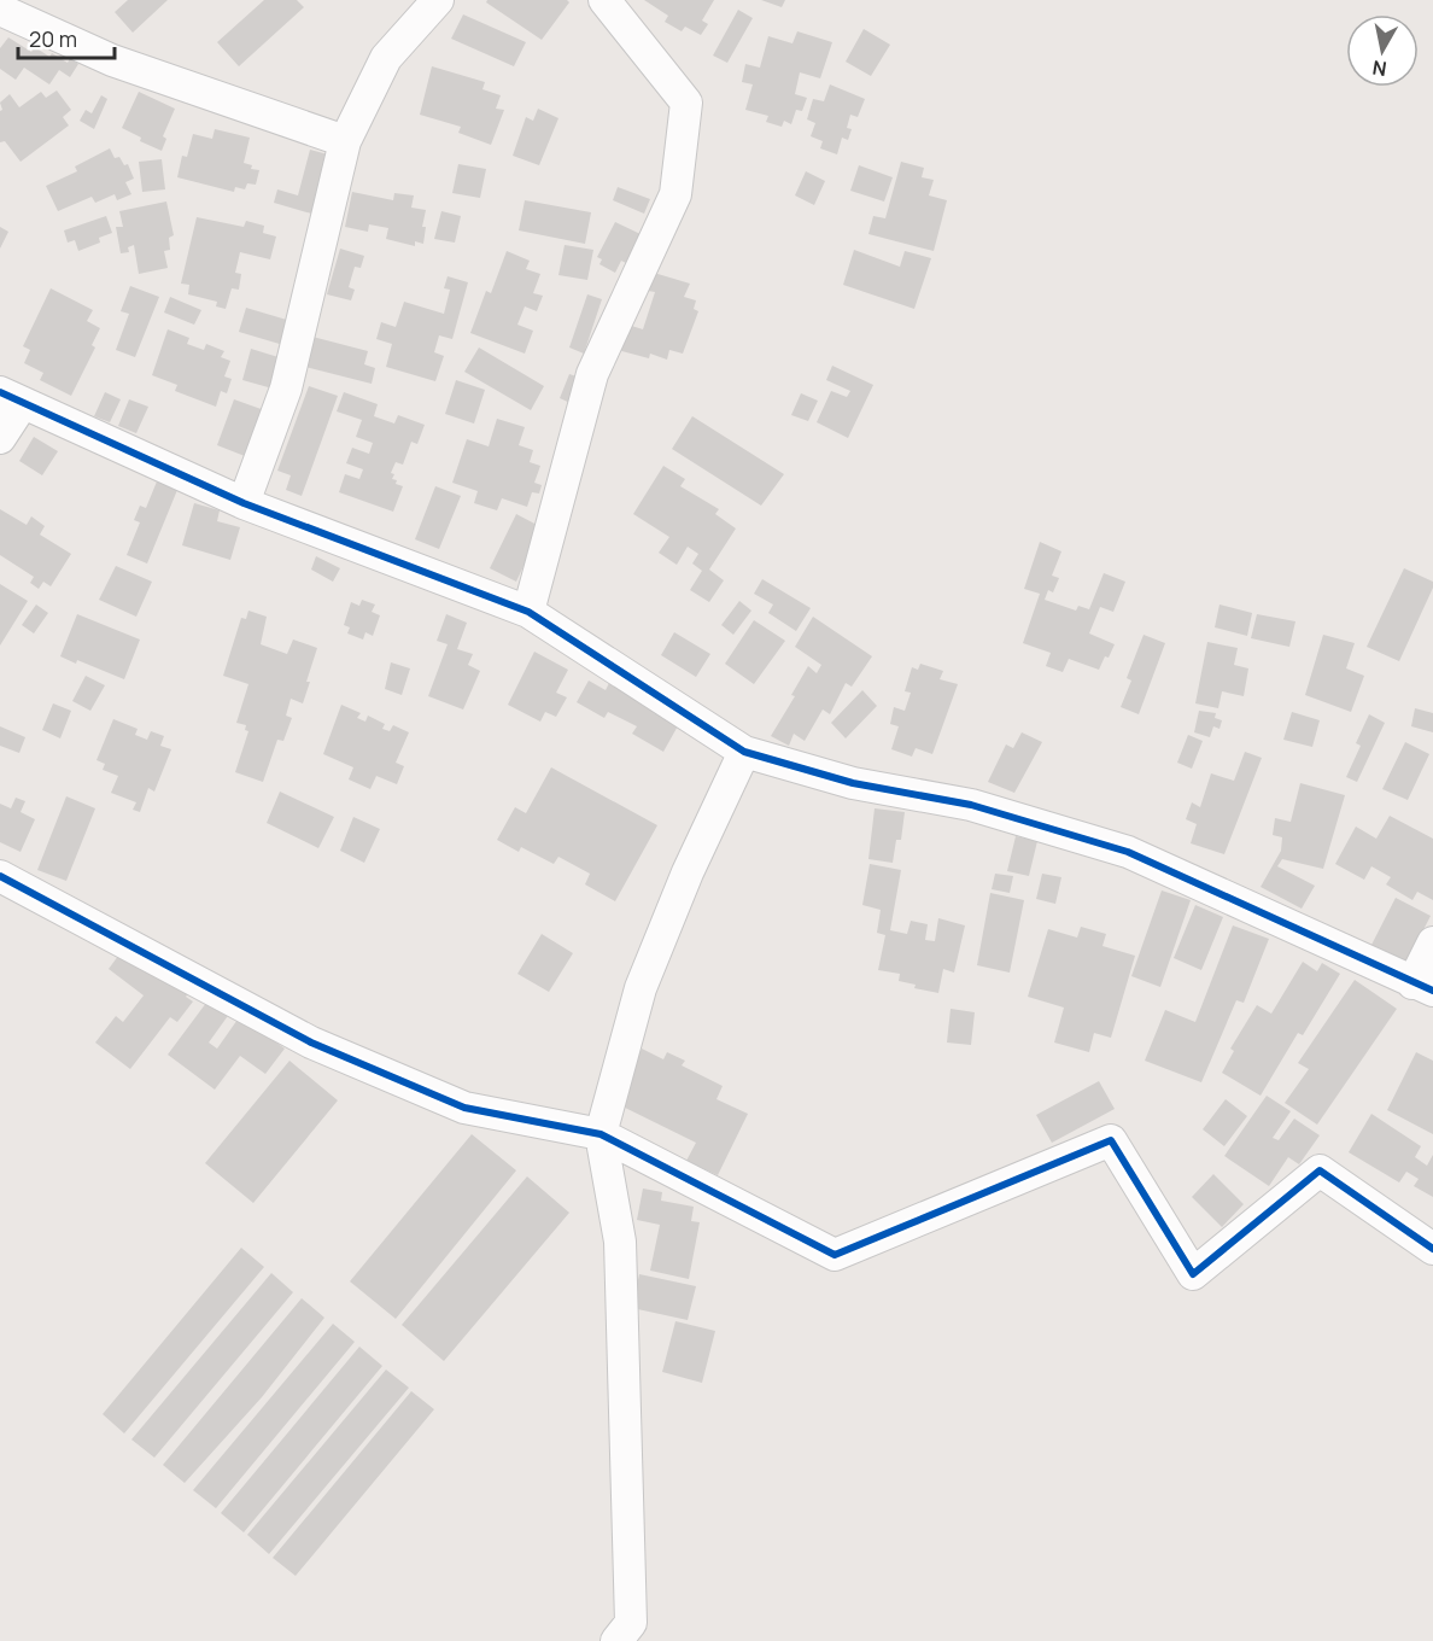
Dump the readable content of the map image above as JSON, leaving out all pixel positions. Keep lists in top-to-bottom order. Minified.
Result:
{"scale_bar":"20 m","north":"bottom"}
